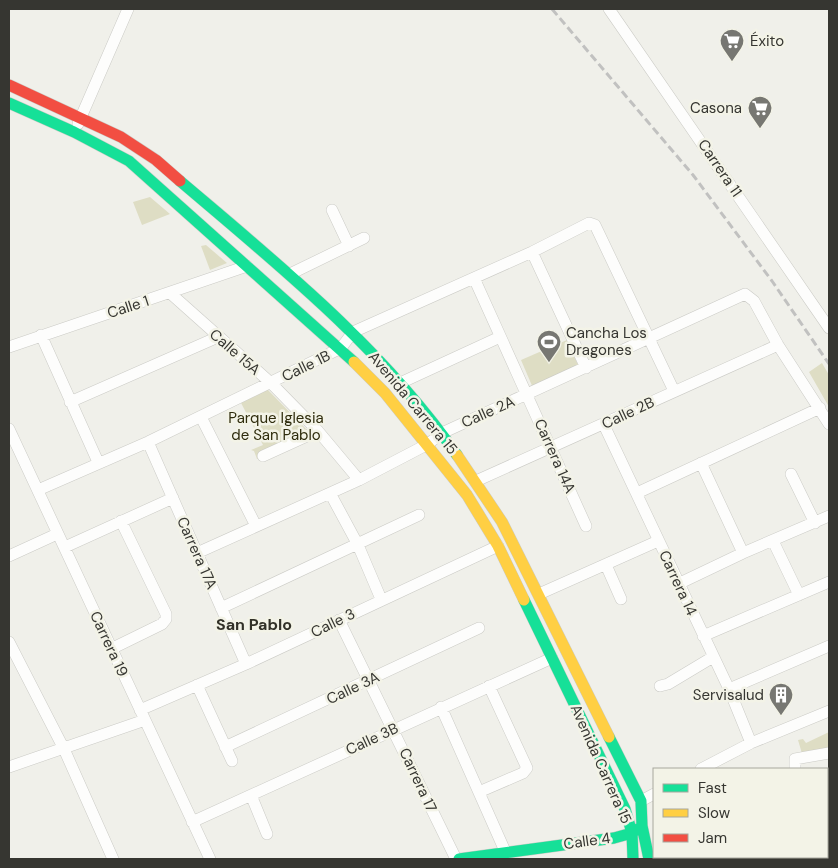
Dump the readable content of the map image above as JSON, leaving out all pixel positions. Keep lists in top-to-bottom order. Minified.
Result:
{"streets":{"main road":["Avenida Carrera 15","Calle 4"],"street":["Carrera 11","Calle 1","Calle 15A","Calle 1B","Calle 2A","Calle 2B","Carrera 14A","Carrera 17A","Carrera 14","Calle 3","Carrera 19","Calle 3A","Calle 3B","Carrera 17"]},"crossings":[["Calle 1","Calle 15A"],["Calle 1","Avenida Carrera 15"],["Calle 15A","Calle 1B"],["Calle 15A","Calle 2A"],["Calle 1B","Avenida Carrera 15"],["Calle 1B","Calle 2A"],["Calle 1B","Carrera 14A"],["Calle 1B","Carrera 17A"],["Calle 1B","Carrera 19"],["Avenida Carrera 15","Calle 2A"],["Avenida Carrera 15","Calle 2B"],["Avenida Carrera 15","Calle 3"],["Avenida Carrera 15","Calle 3B"],["Avenida Carrera 15","Calle 4"],["Calle 2A","Calle 2B"],["Calle 2A","Carrera 14A"],["Calle 2A","Carrera 17A"],["Calle 2B","Carrera 14A"],["Calle 2B","Carrera 14"],["Carrera 17A","Calle 3"],["Calle 3","Carrera 19"],["Calle 3","Carrera 17"],["Carrera 19","Calle 3B"],["Calle 3A","Carrera 17"],["Calle 3B","Carrera 17"],["Carrera 17","Calle 4"]],"districts":["San Pablo"],"parks":["Parque Iglesia de San Pablo"],"places":{"supermarket":["Éxito","Casona"],"sports":["Cancha Los Dragones"],"building":["Servisalud"]},"legend":["Fast","Slow","Jam"]}
